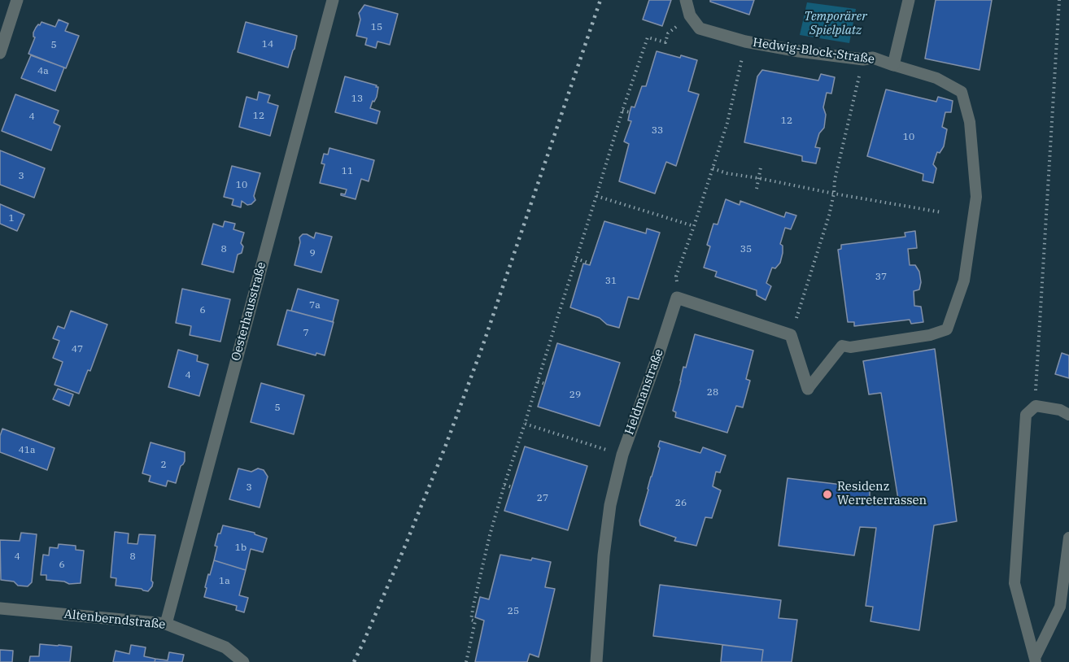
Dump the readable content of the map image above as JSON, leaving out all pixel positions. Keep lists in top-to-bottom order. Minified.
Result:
{"streets":{"street":["Hedwig-Block-Straße","Oesterhausstraße","Heldmanstraße","Altenberndstraße"]},"crossings":[["Oesterhausstraße","Altenberndstraße"]],"parks":["Temporärer Spielplatz"],"places":["Residenz Werreterrassen"],"house_numbers":["15","14","5","4a","13","12","4","12","33","10","11","3","10","1","8","35","9","37","31","7a","6","7","47","4","28","29","5","41a","2","3","27","26","1b","4","8","6","1a","25"]}
